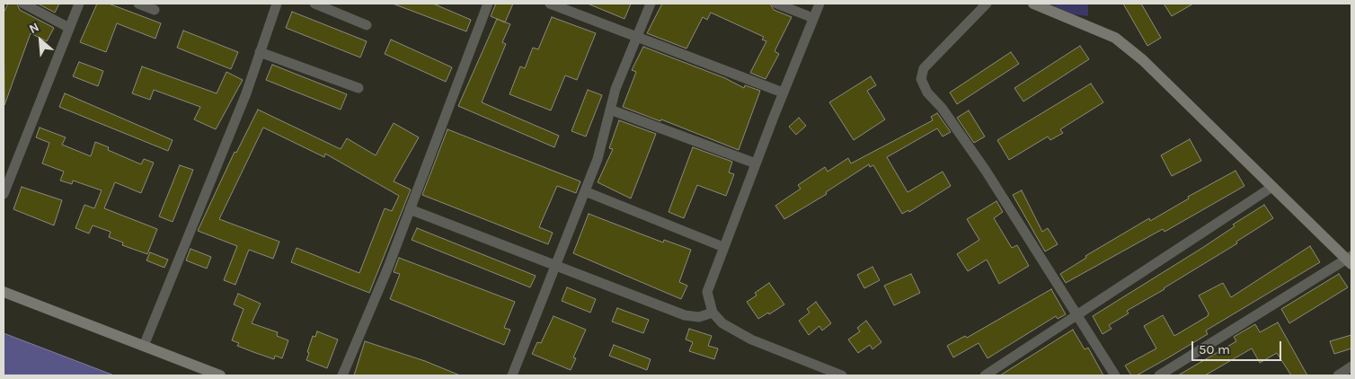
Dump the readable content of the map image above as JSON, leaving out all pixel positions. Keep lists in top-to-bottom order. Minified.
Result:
{"scale_bar":"50 m","north":"top left"}
